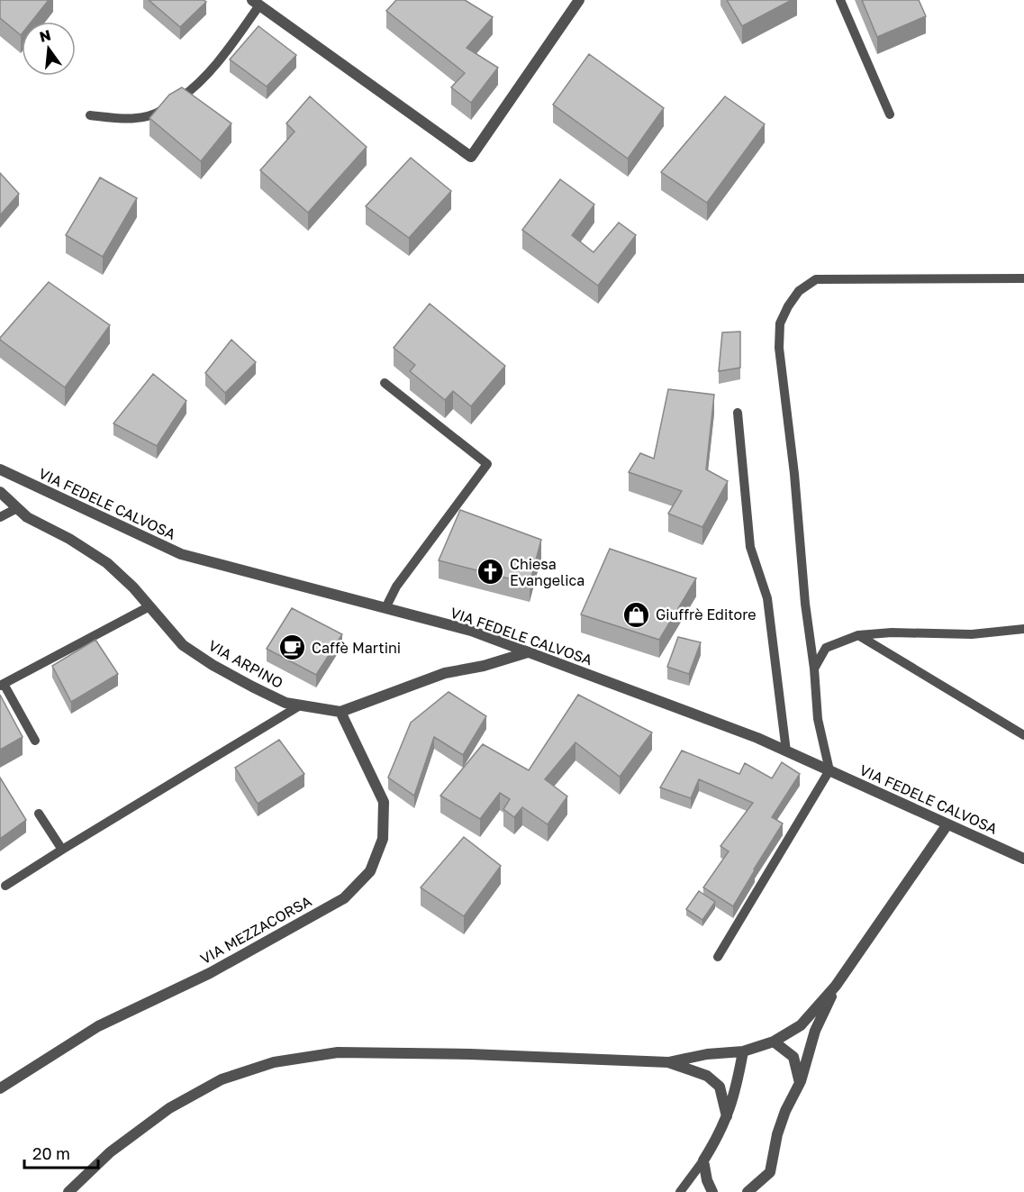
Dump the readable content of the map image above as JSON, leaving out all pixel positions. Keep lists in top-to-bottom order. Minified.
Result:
{"streets":{"street":["VIA FEDELE CALVOSA","VIA ARPINO","VIA MEZZACORSA"]},"crossings":[["VIA FEDELE CALVOSA","VIA ARPINO"],["VIA ARPINO","VIA MEZZACORSA"]],"places":{"church":["Chiesa Evangelica"],"shop":["Giuffrè Editore"],"cafe":["Caffè Martini"]},"scale_bar":"20 m","north":"top"}
